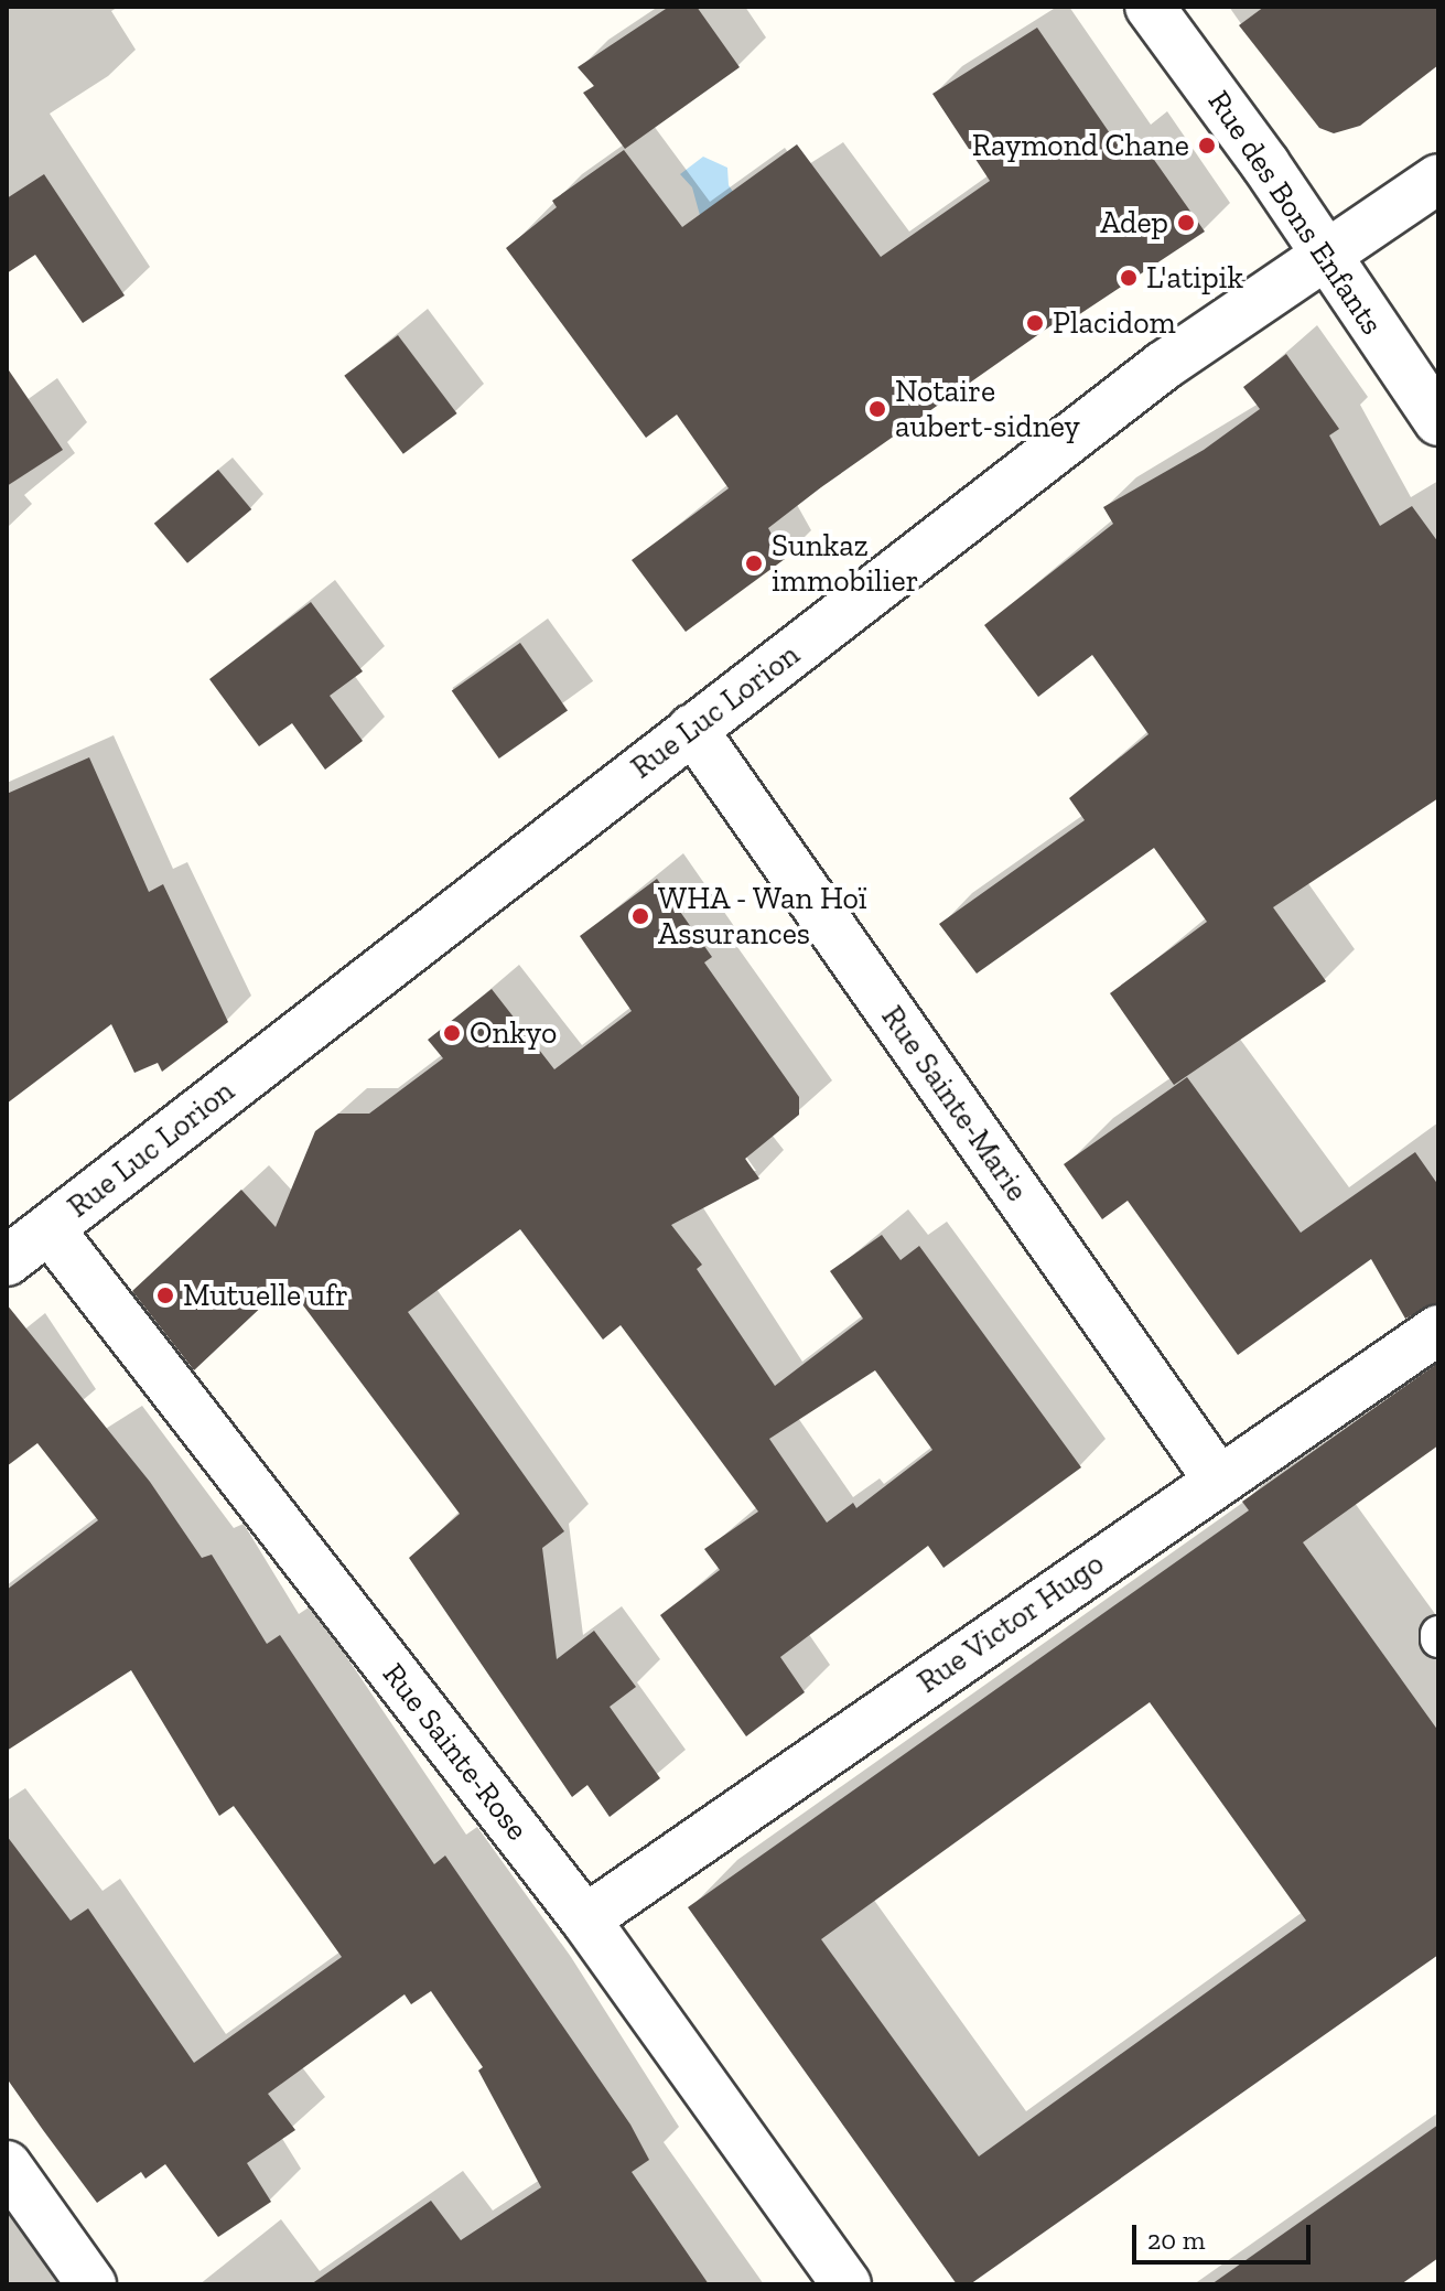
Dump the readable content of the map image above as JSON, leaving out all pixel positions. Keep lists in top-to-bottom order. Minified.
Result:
{"streets":{"street":["Rue des Bons Enfants","Rue Luc Lorion","Rue Sainte-Marie","Rue Victor Hugo","Rue Sainte-Rose"]},"crossings":[["Rue des Bons Enfants","Rue Luc Lorion"],["Rue Luc Lorion","Rue Sainte-Marie"],["Rue Luc Lorion","Rue Sainte-Rose"],["Rue Sainte-Marie","Rue Victor Hugo"],["Rue Victor Hugo","Rue Sainte-Rose"]],"places":["Raymond Chane","Adep","L'atipik","Placidom","Notaire aubert-sidney","Sunkaz immobilier","WHA - Wan Hoï Assurances","Onkyo","Mutuelle ufr"],"scale_bar":"20 m"}
